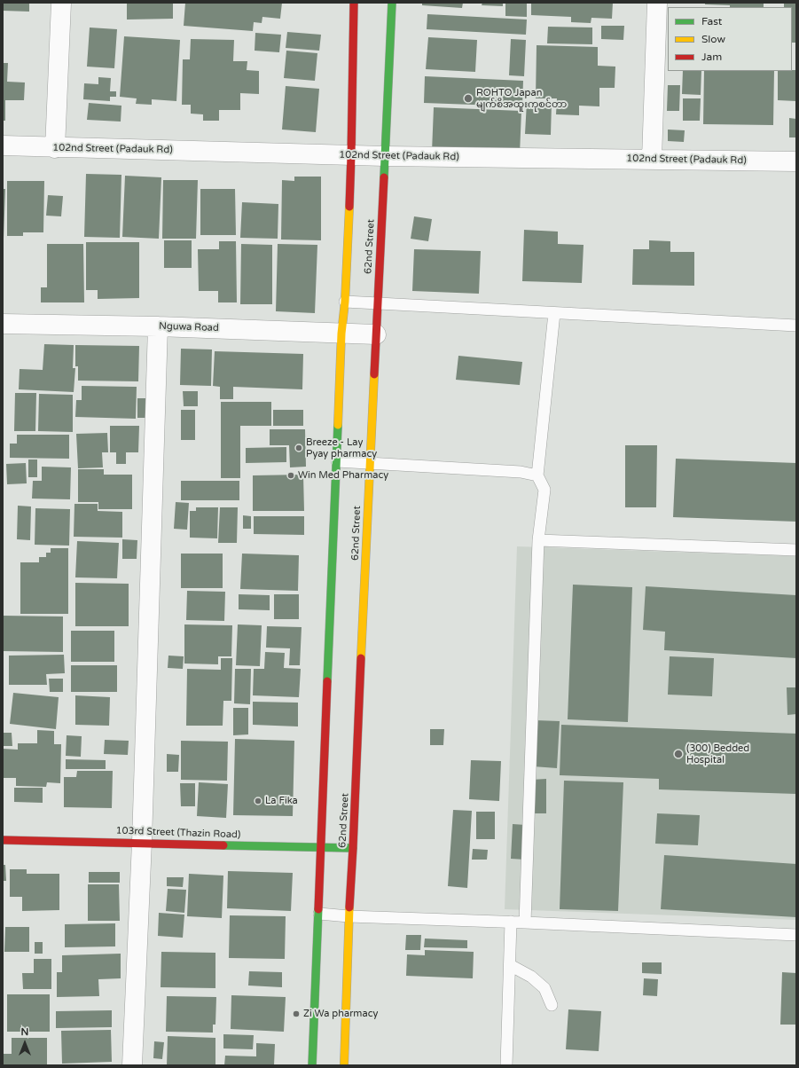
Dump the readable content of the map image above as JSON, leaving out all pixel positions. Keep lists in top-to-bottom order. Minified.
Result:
{"streets":{"main road":["62nd Street","103rd Street (Thazin Road)"],"street":["102nd Street (Padauk Rd)","Nguwa Road"]},"crossings":[["102nd Street (Padauk Rd)","62nd Street"],["62nd Street","Nguwa Road"],["62nd Street","103rd Street (Thazin Road)"]],"places":["ROHTO Japan မျက်စိအထူးကုစင်တာ","Breeze - Lay Pyay pharmacy","Win Med Pharmacy","(300) Bedded Hospital","La Fika","Zi Wa pharmacy"],"legend":["Fast","Slow","Jam"],"north":"top"}
